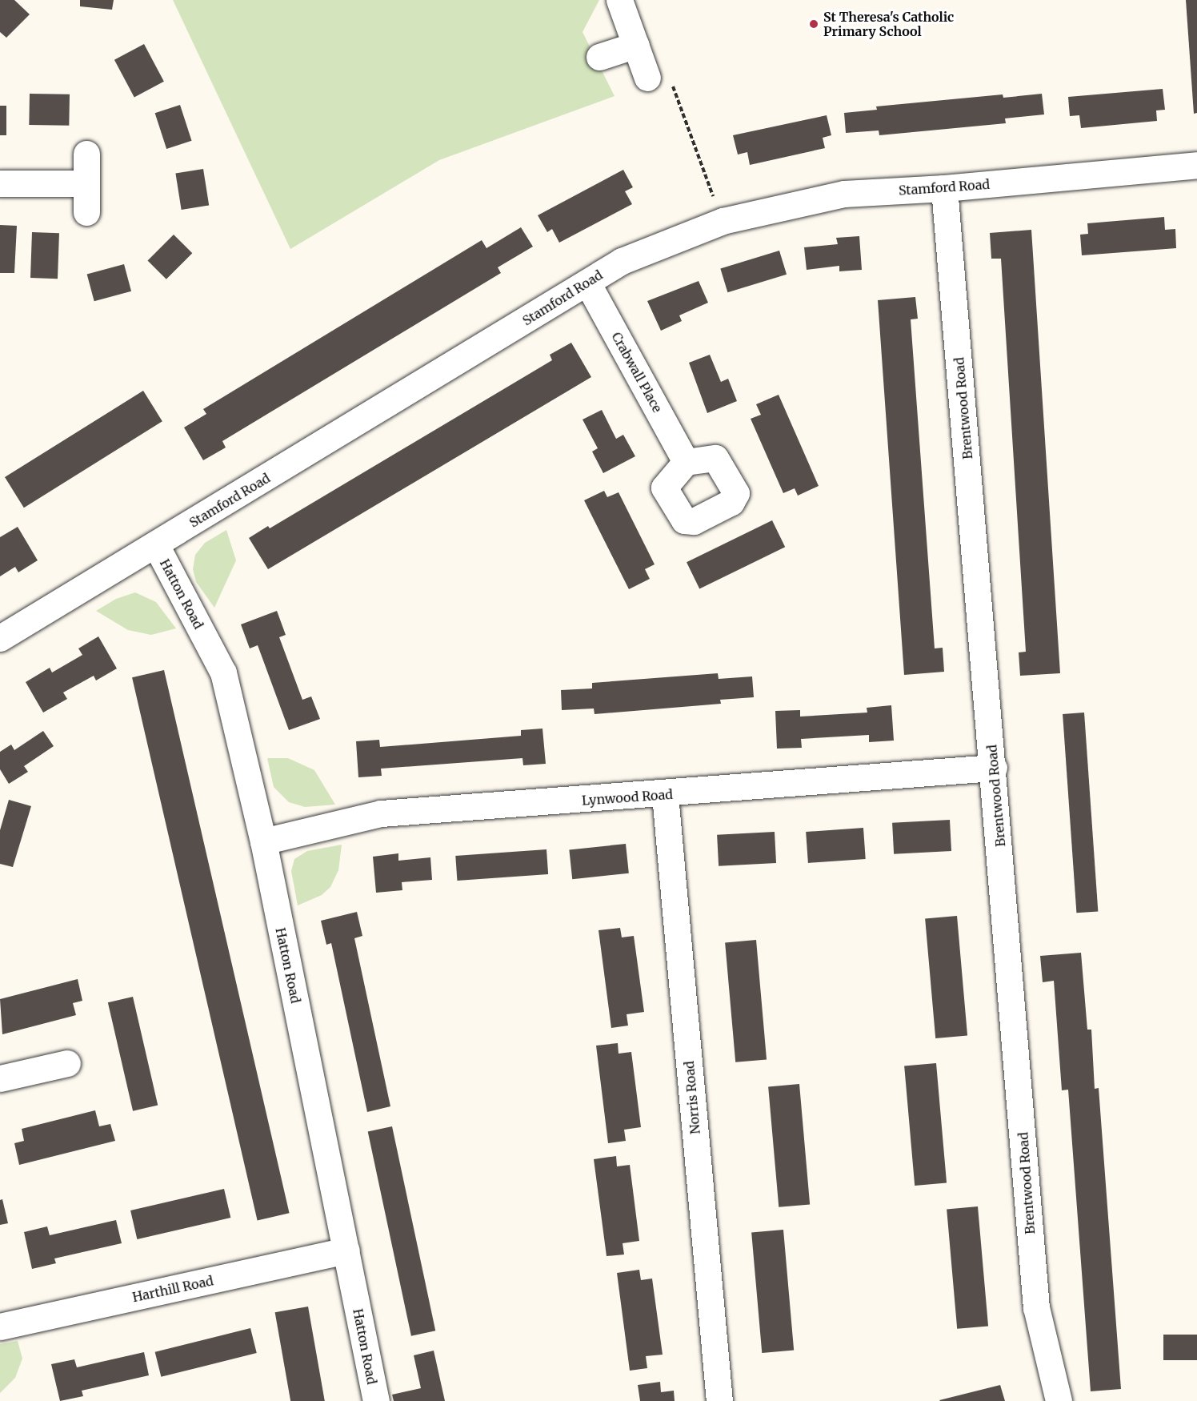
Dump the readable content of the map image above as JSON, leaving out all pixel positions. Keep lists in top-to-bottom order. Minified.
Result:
{"streets":{"street":["Stamford Road","Crabwall Place","Brentwood Road","Hatton Road","Lynwood Road","Norris Road","Harthill Road"]},"crossings":[["Stamford Road","Crabwall Place"],["Stamford Road","Brentwood Road"],["Stamford Road","Hatton Road"],["Brentwood Road","Lynwood Road"],["Hatton Road","Lynwood Road"],["Hatton Road","Harthill Road"],["Lynwood Road","Norris Road"]],"places":["St Theresa's Catholic Primary School"]}
